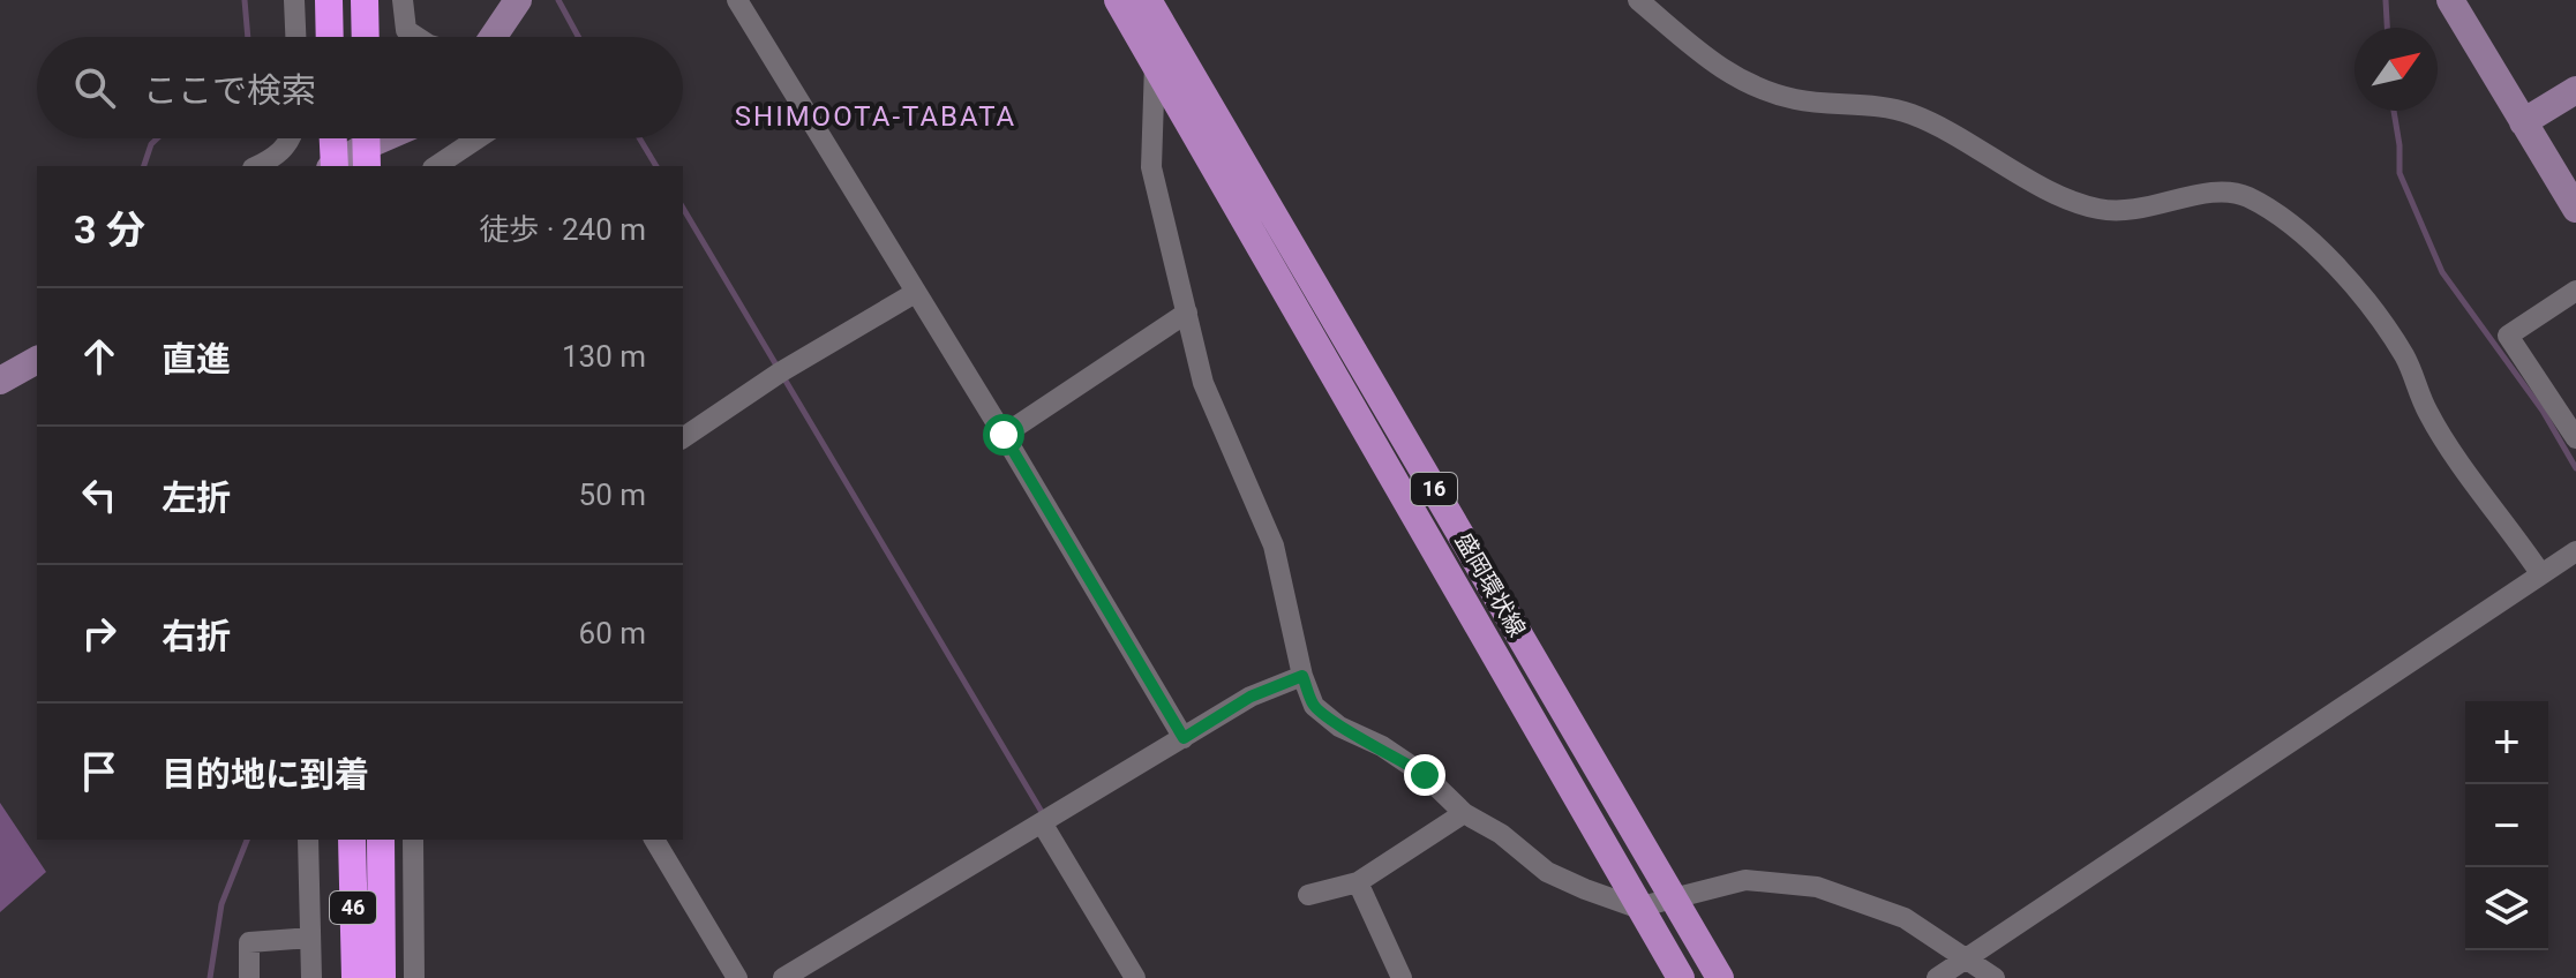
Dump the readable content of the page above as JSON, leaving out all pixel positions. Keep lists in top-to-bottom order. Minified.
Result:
{"streets":{"highway":["46"],"main road":["16","盛岡環状線"]},"districts":["SHIMOOTA-TABATA"],"north":"top right","page":{"search":"ここで検索","heading":["3 分","徒歩 · 240 m"],"list":[["直進","130 m"],["左折","50 m"],["右折","60 m"],"目的地に到着"],"map_buttons":["+","−"]}}
